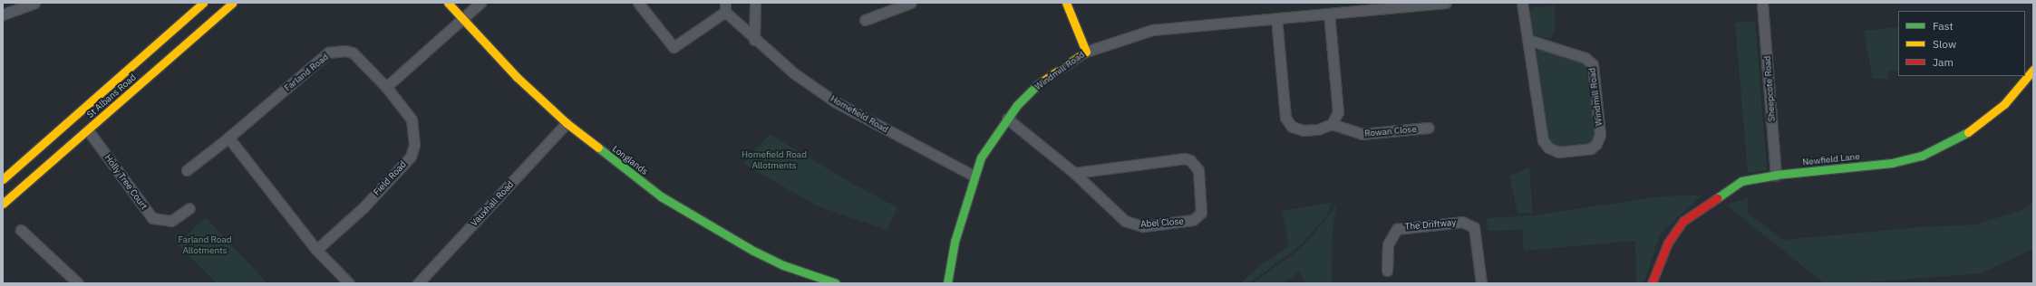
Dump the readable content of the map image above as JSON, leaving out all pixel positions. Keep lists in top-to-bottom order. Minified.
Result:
{"streets":{"street":["Windmill Road","Farland Road","Sheepcote Road","St Albans Road","Homefield Road","Rowan Close","Newfield Lane","Longlands","Field Road","Holly Tree Court","Vauxhall Road","Abel Close","The Driftway"]},"crossings":[["Windmill Road","Homefield Road"],["Windmill Road","Abel Close"],["Farland Road","Field Road"],["Sheepcote Road","Newfield Lane"],["St Albans Road","Holly Tree Court"],["Longlands","Vauxhall Road"]],"parks":["Homefield Road Allotments","Farland Road Allotments"],"legend":["Fast","Slow","Jam"]}
